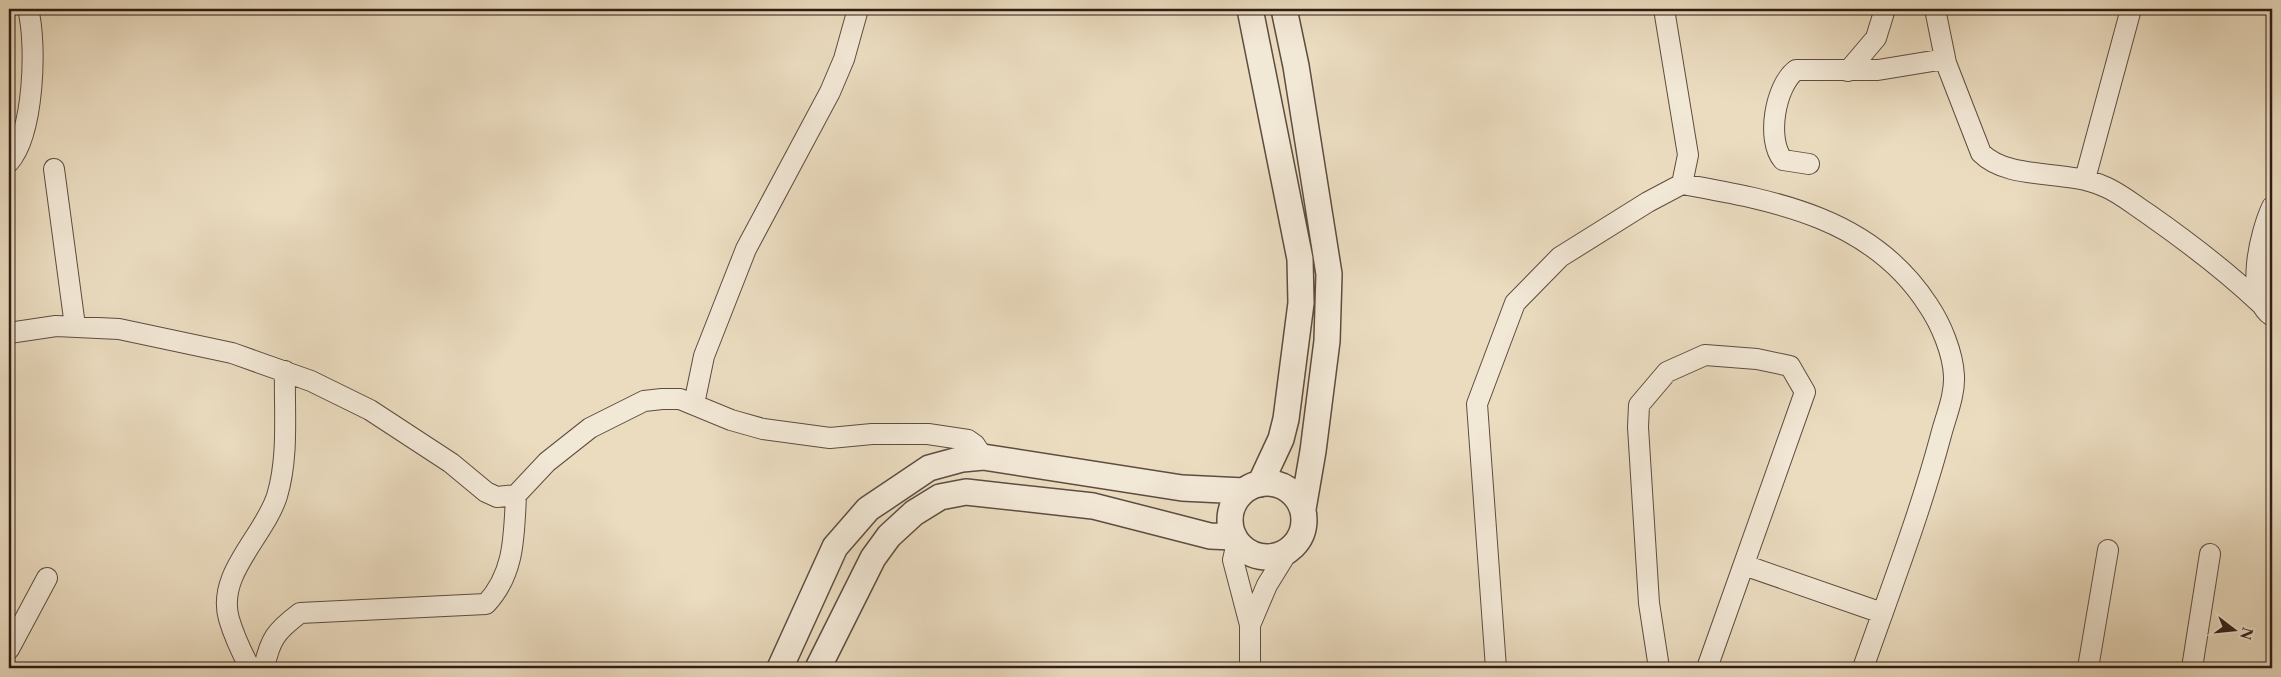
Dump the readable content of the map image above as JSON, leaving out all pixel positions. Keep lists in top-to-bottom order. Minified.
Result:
{"north":"right"}
